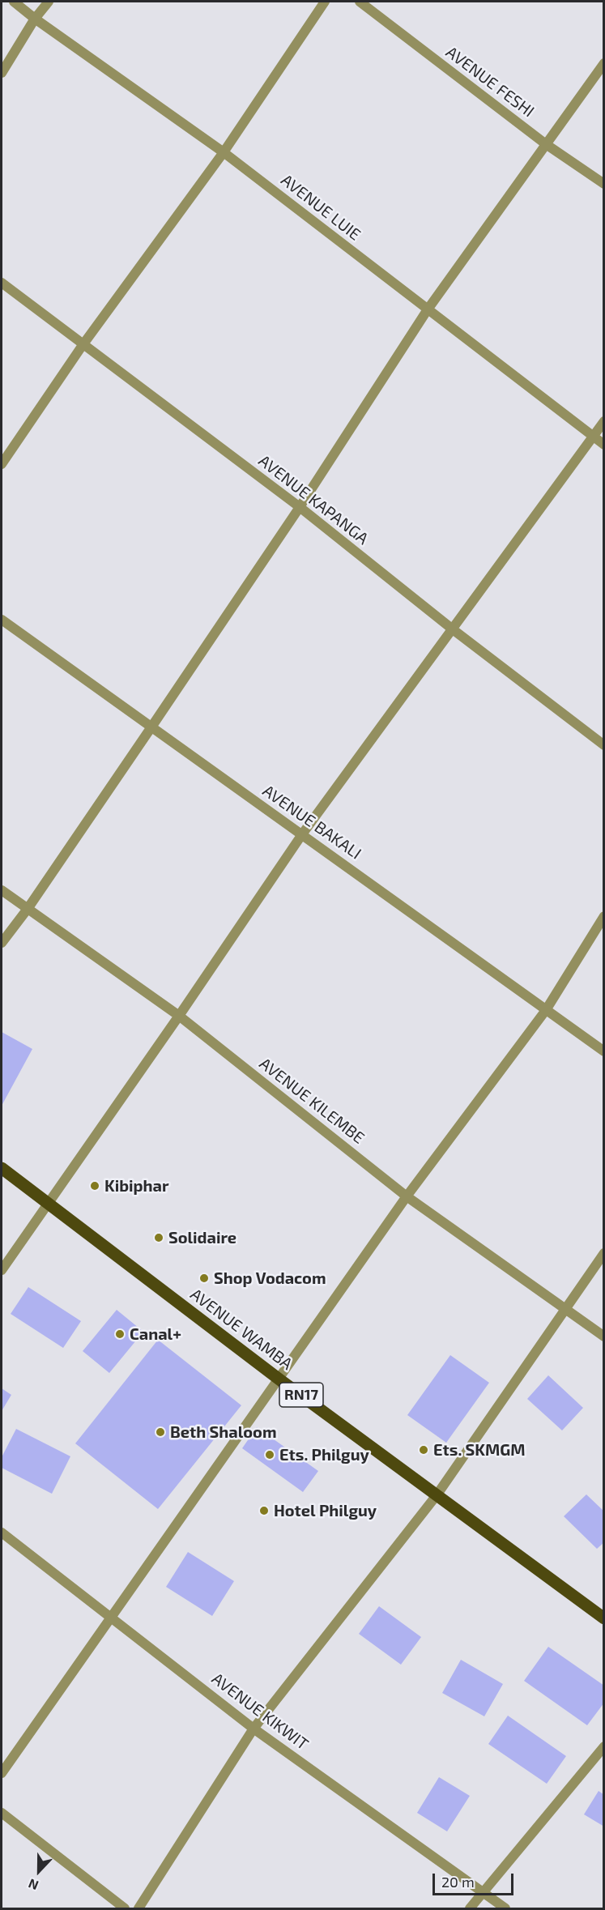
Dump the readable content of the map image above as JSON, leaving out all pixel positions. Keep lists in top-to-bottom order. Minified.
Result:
{"streets":{"main road":["AVENUE WAMBA","RN17"],"street":["AVENUE FESHI","AVENUE LUIE","AVENUE KAPANGA","AVENUE BAKALI","AVENUE KILEMBE","AVENUE KIKWIT"]},"places":["Kibiphar","Solidaire","Shop Vodacom","Canal+","Beth Shaloom","Ets. SKMGM","Ets. Philguy","Hotel Philguy"],"scale_bar":"20 m","north":"bottom"}
